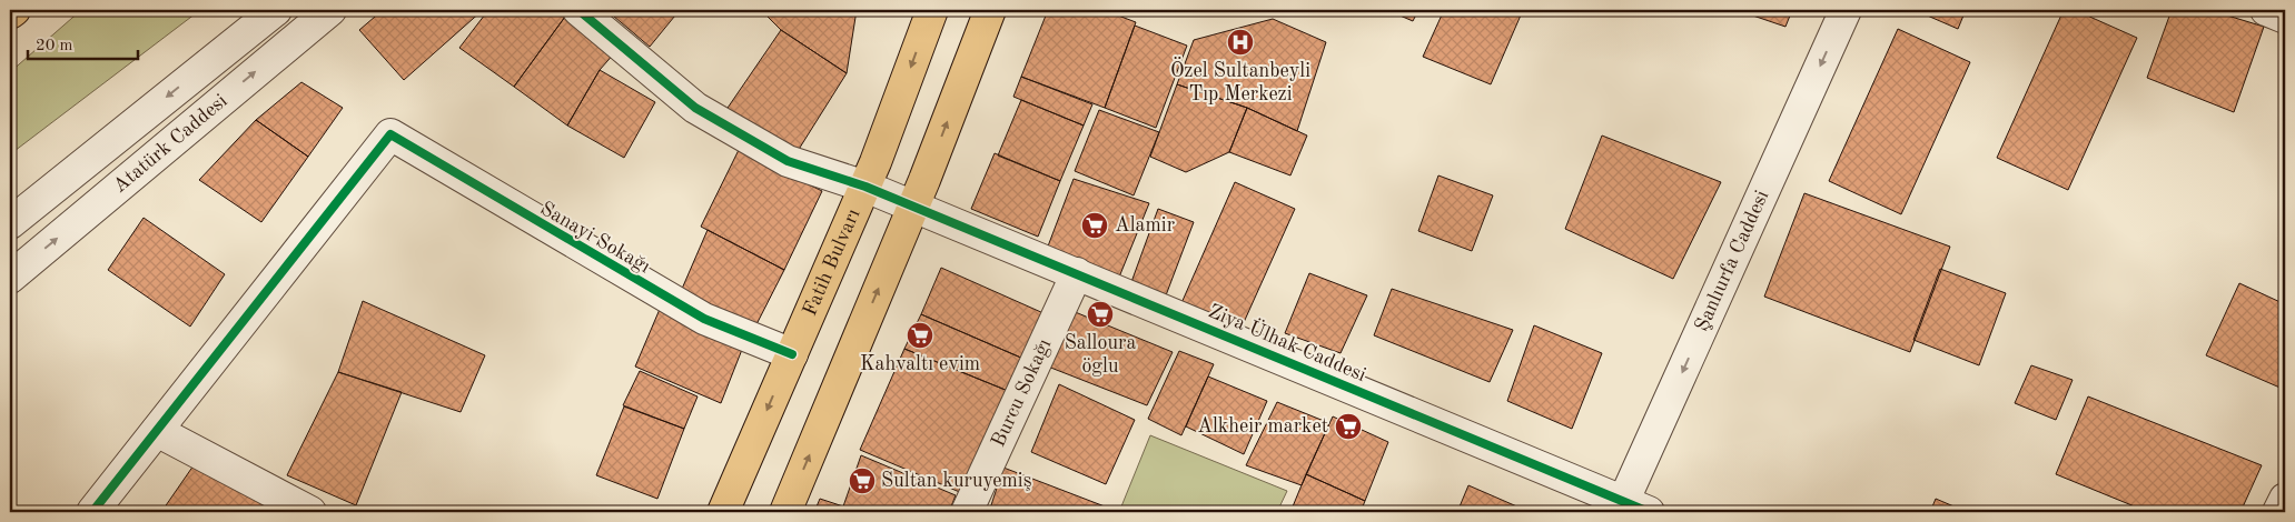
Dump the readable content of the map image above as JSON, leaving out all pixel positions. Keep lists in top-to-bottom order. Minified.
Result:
{"streets":{"main road":["Fatih Bulvarı"],"street":["Atatürk Caddesi","Sanayi Sokağı","Şanlıurfa Caddesi","Ziya Ülhak Caddesi","Burcu Sokağı"]},"crossings":[["Sanayi Sokağı","Fatih Bulvarı"],["Şanlıurfa Caddesi","Ziya Ülhak Caddesi"],["Fatih Bulvarı","Ziya Ülhak Caddesi"],["Ziya Ülhak Caddesi","Burcu Sokağı"]],"one_way":["Şanlıurfa Caddesi"],"places":{"hospital":["Özel Sultanbeyli Tıp Merkezi"],"supermarket":["Alamir","Salloura öglu","Kahvaltı evim","Alkheir market","Sultan kuruyemiş"]},"scale_bar":"20 m"}
